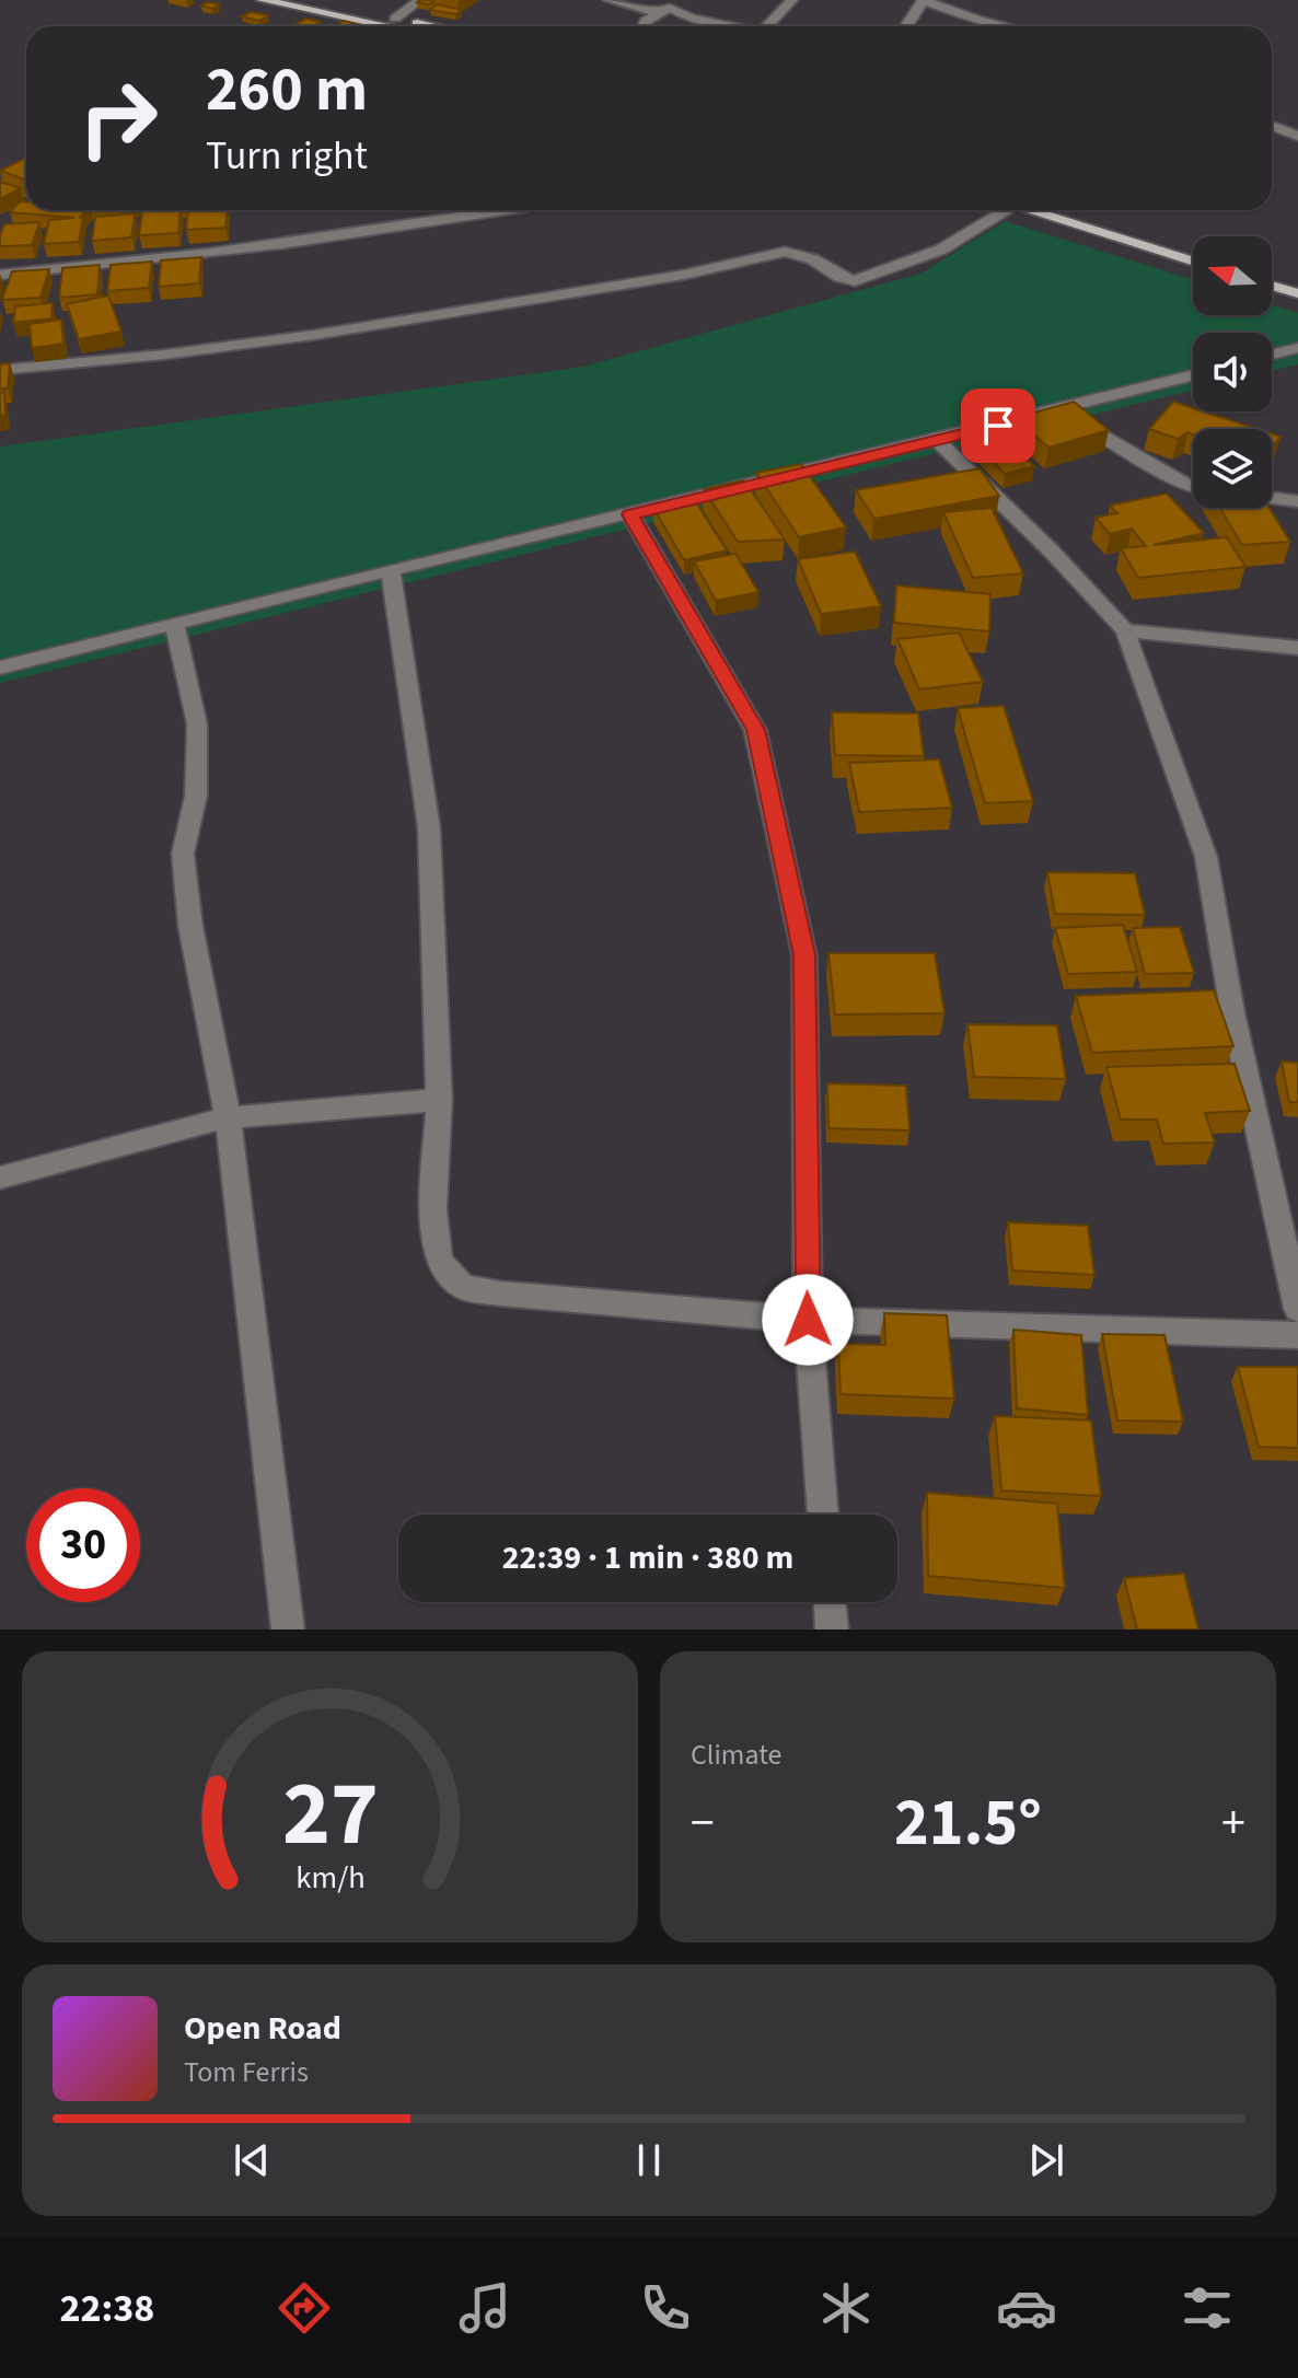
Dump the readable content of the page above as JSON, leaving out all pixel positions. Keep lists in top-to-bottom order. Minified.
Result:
{"north":"left","page":{"turn":["260 m","Turn right"],"limit":"30","trip":"22:39 · 1 min · 380 m","tile":"Climate","heat":["−","21.5°","+"],"song":["Open Road","Tom Ferris"],"tabs":"22:38","gauge":["27","km/h"]}}
